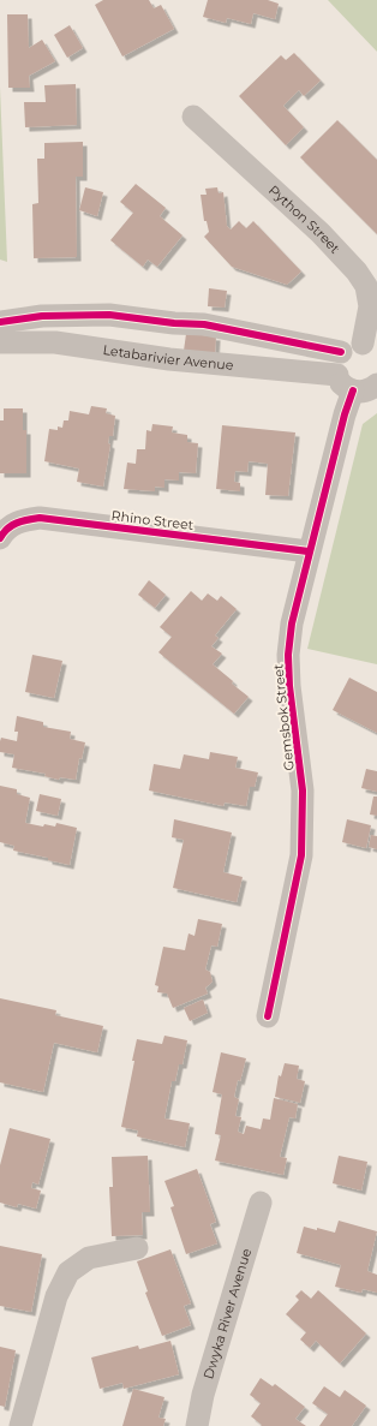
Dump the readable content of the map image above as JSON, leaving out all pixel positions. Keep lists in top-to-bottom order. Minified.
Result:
{"streets":{"street":["Python Street","Letabarivier Avenue","Rhino Street","Gemsbok Street","Dwyka River Avenue"]},"crossings":[["Rhino Street","Gemsbok Street"]]}
